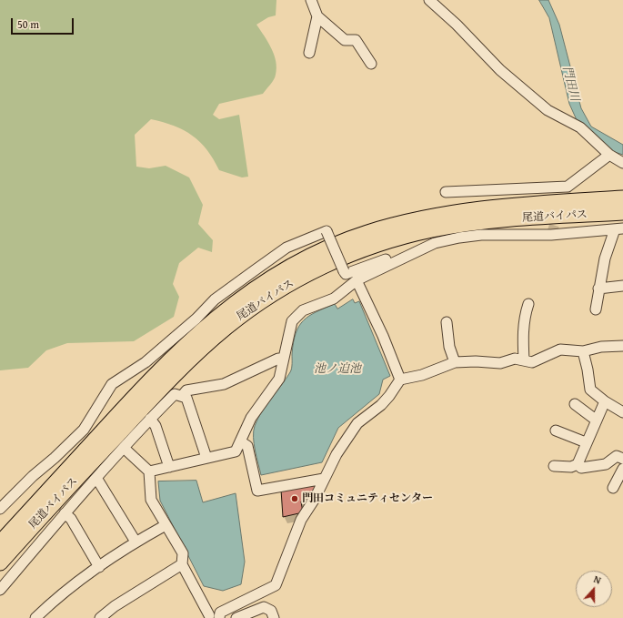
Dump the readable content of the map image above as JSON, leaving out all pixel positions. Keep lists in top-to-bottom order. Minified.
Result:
{"streets":{"highway":["尾道バイパス"]},"water":["門田川","池ノ迫池"],"places":["門田コミュニティセンター"],"scale_bar":"50 m","north":"top"}
